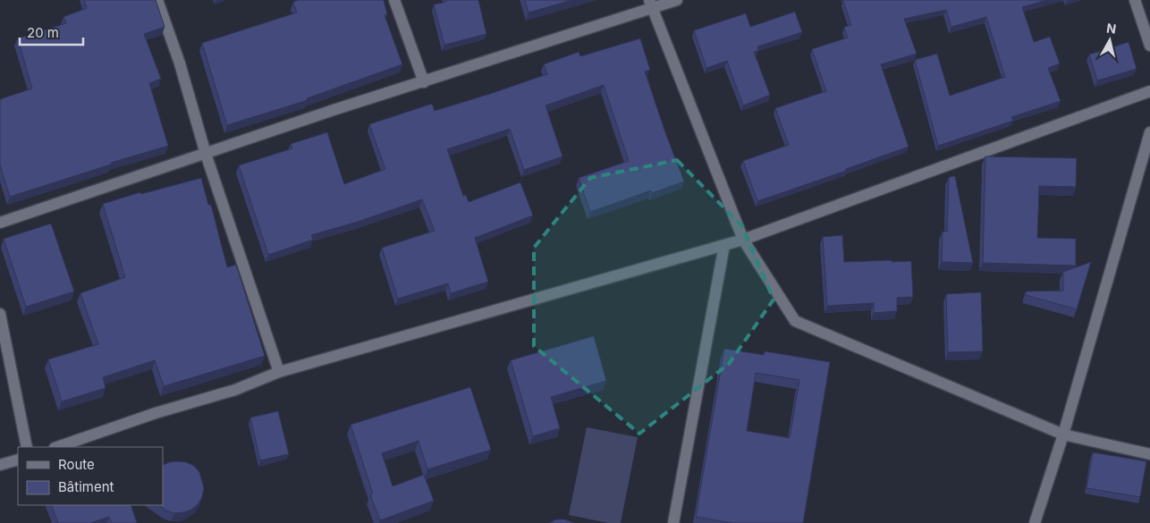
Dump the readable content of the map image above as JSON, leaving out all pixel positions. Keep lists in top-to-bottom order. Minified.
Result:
{"legend":["Route","Bâtiment"],"scale_bar":"20 m","north":"top"}
